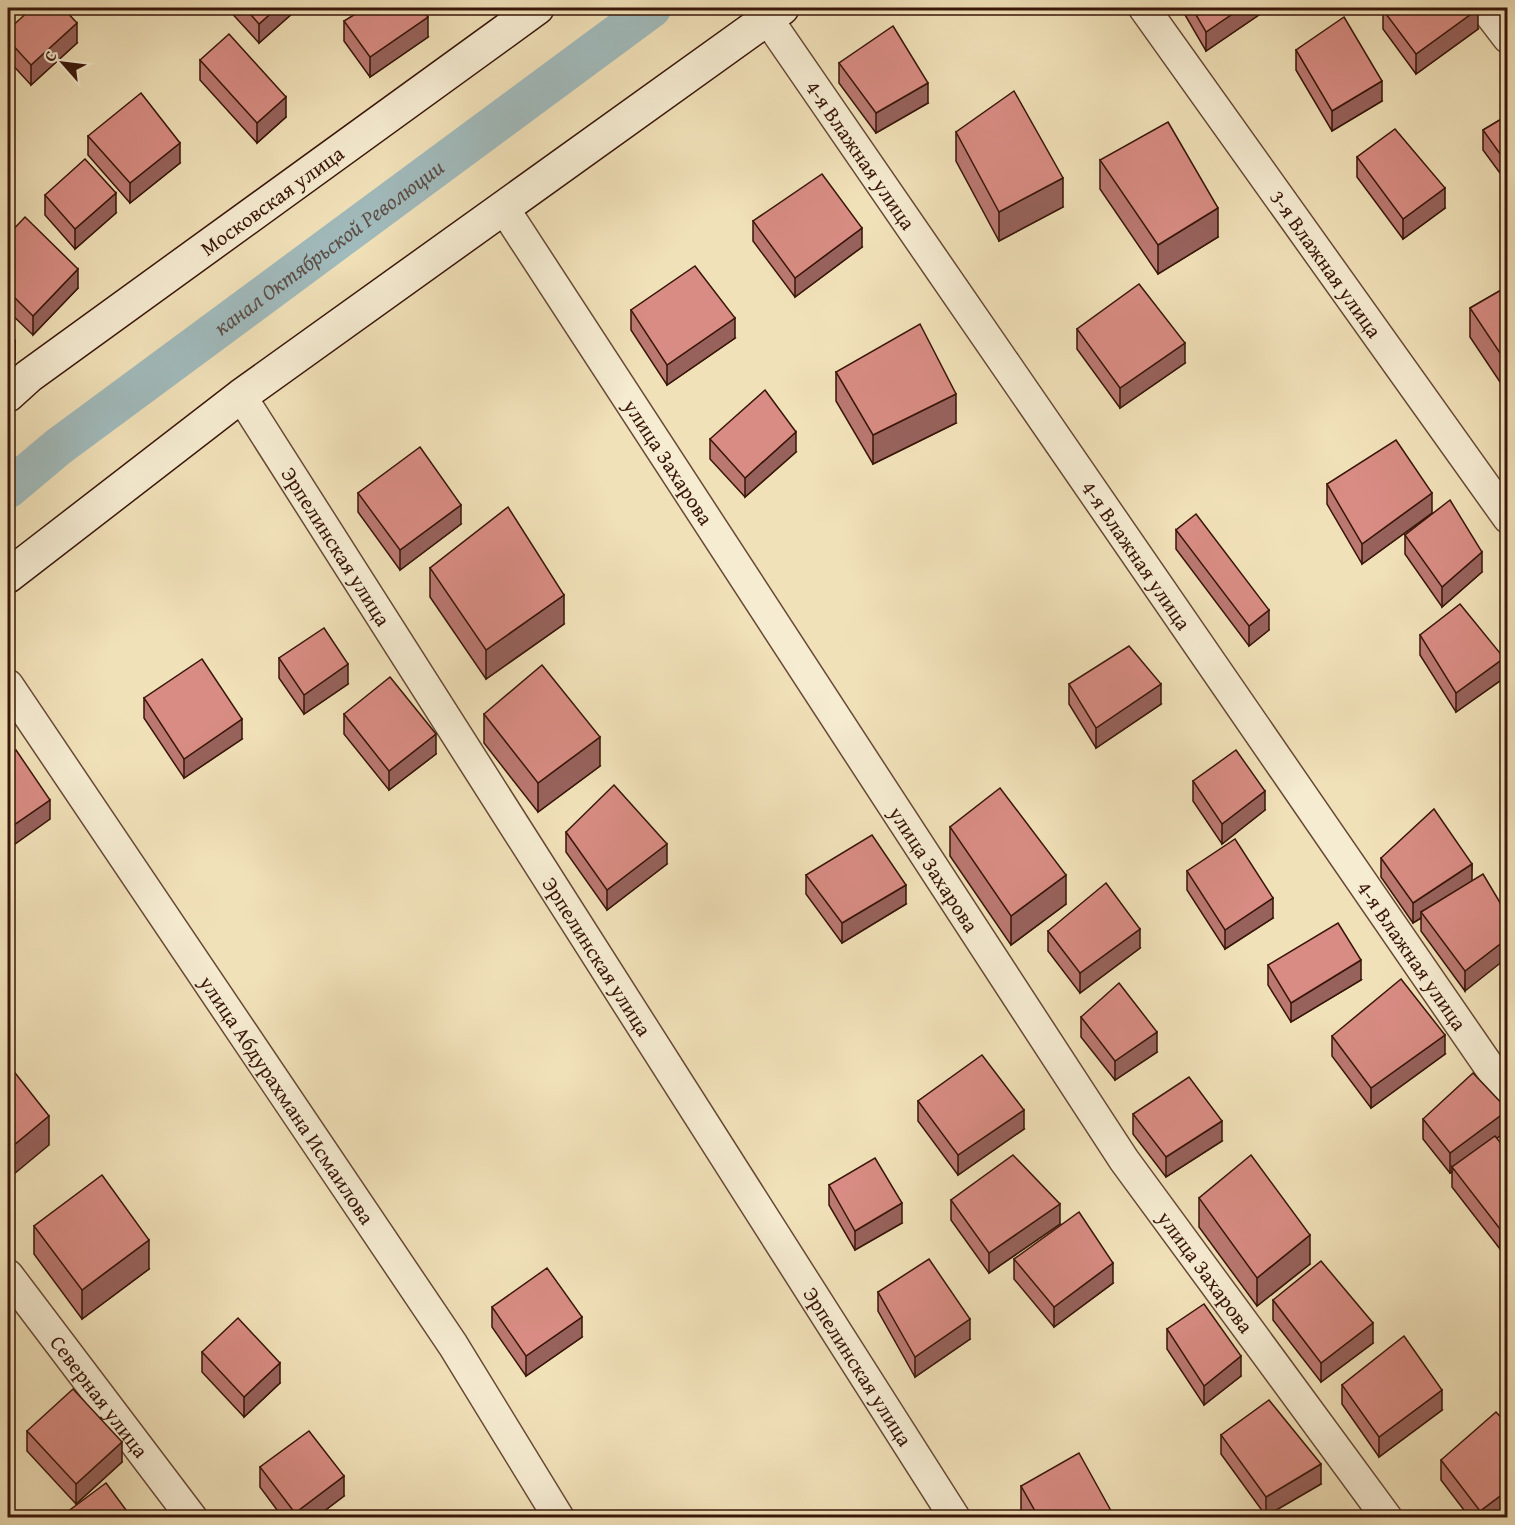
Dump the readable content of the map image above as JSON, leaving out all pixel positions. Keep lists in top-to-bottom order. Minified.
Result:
{"streets":{"main road":["Московская улица"],"street":["4-я Влажная улица","3-я Влажная улица","улица Захарова","Эрпелинская улица","улица Абдурахмана Исмаилова","Северная улица"]},"water":["канал Октябрьской Революции"],"north":"top left"}
